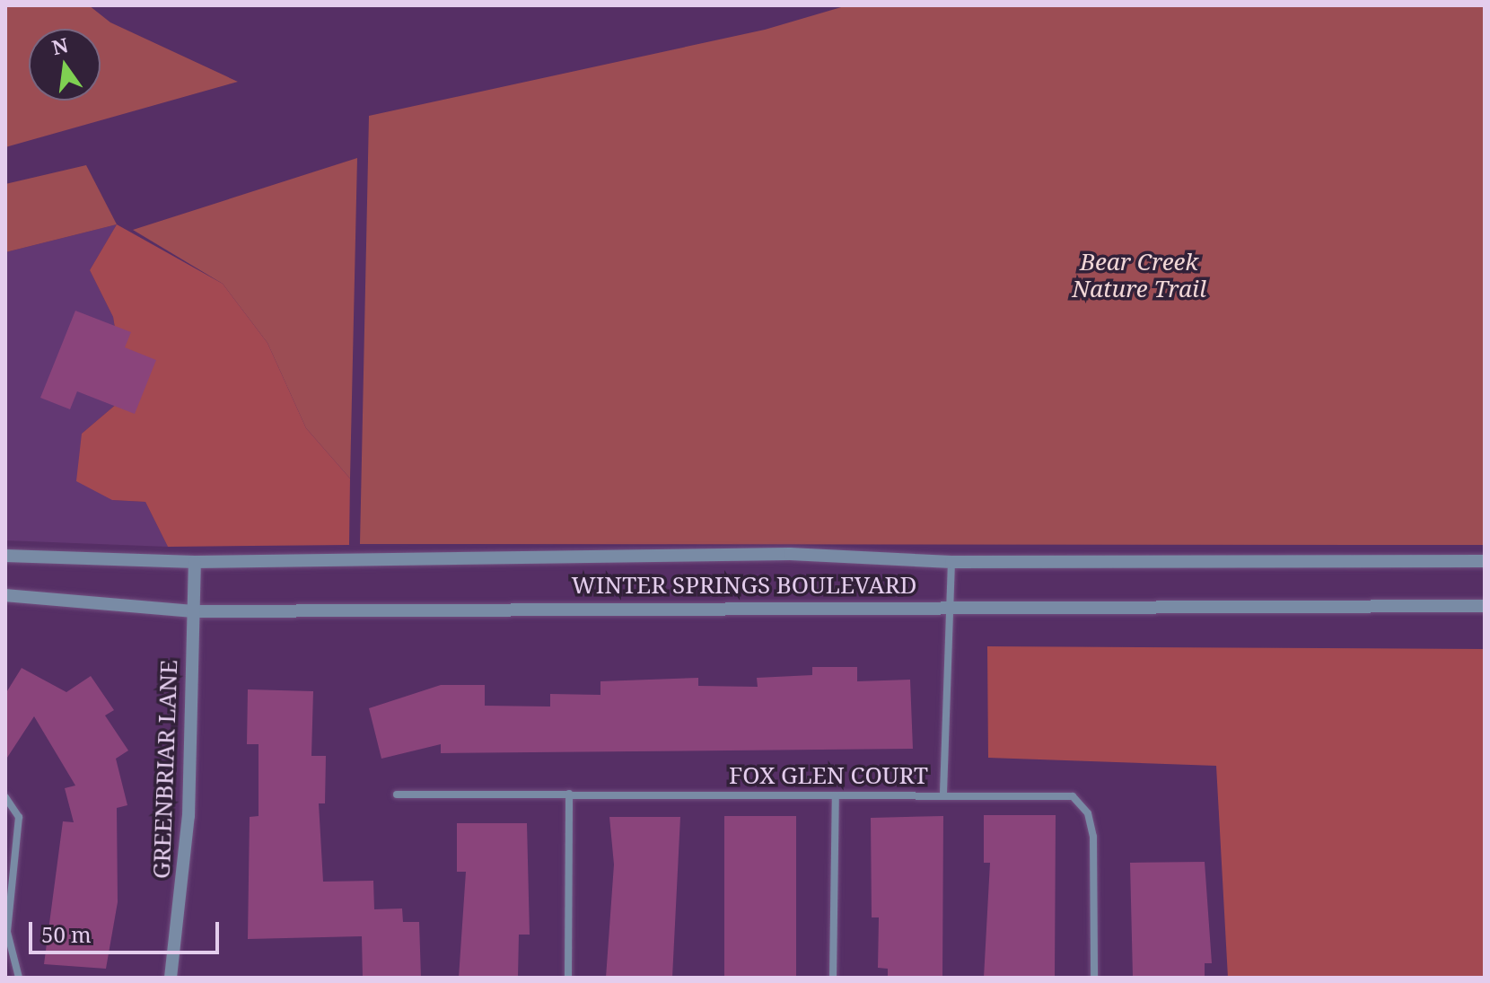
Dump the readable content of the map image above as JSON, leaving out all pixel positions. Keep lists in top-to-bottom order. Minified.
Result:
{"streets":{"street":["WINTER SPRINGS BOULEVARD","GREENBRIAR LANE","FOX GLEN COURT"]},"crossings":[["WINTER SPRINGS BOULEVARD","GREENBRIAR LANE"]],"parks":["Bear Creek Nature Trail"],"scale_bar":"50 m","north":"top"}
